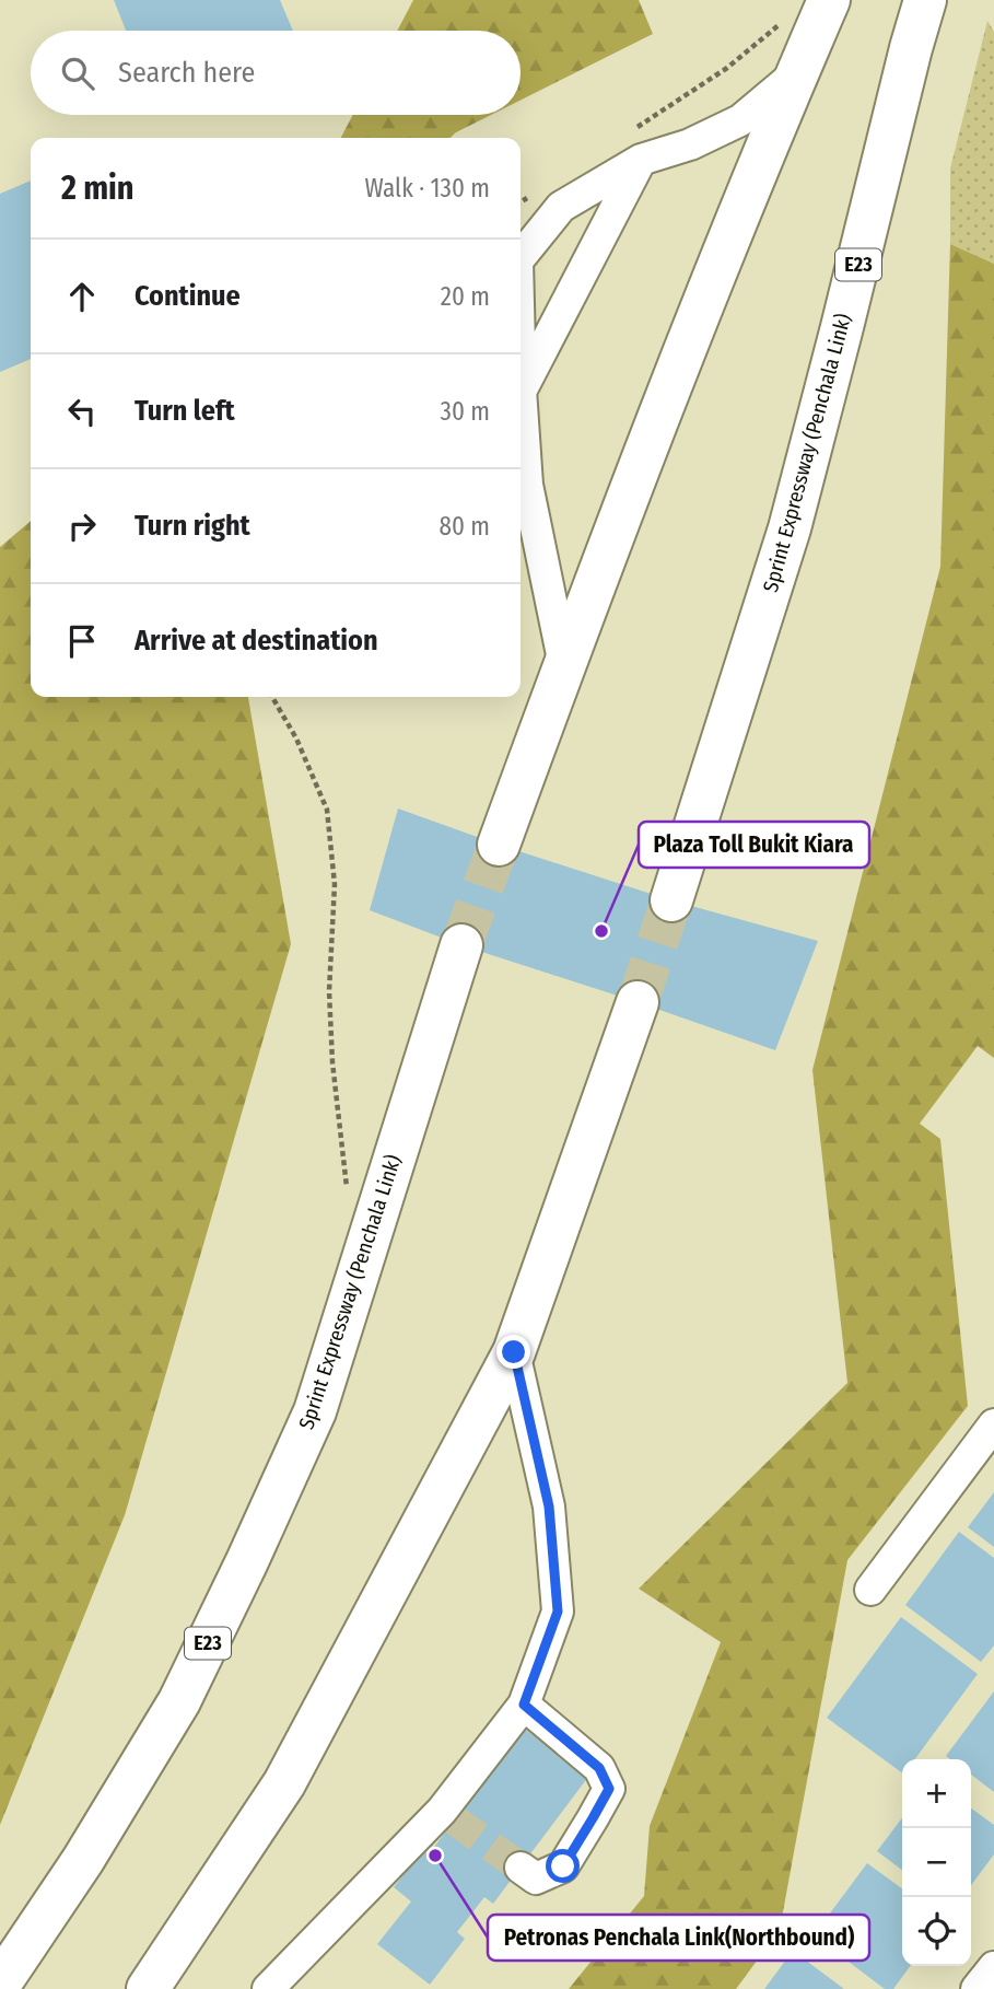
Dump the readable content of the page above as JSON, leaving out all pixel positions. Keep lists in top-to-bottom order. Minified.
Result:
{"streets":{"highway":["E23","Sprint Expressway (Penchala Link)"]},"places":["Plaza Toll Bukit Kiara","Petronas Penchala Link(Northbound)"],"page":{"search":"Search here","heading":["2 min","Walk · 130 m"],"list":[["Continue","20 m"],["Turn left","30 m"],["Turn right","80 m"],"Arrive at destination"],"map_buttons":["+","−"]}}
